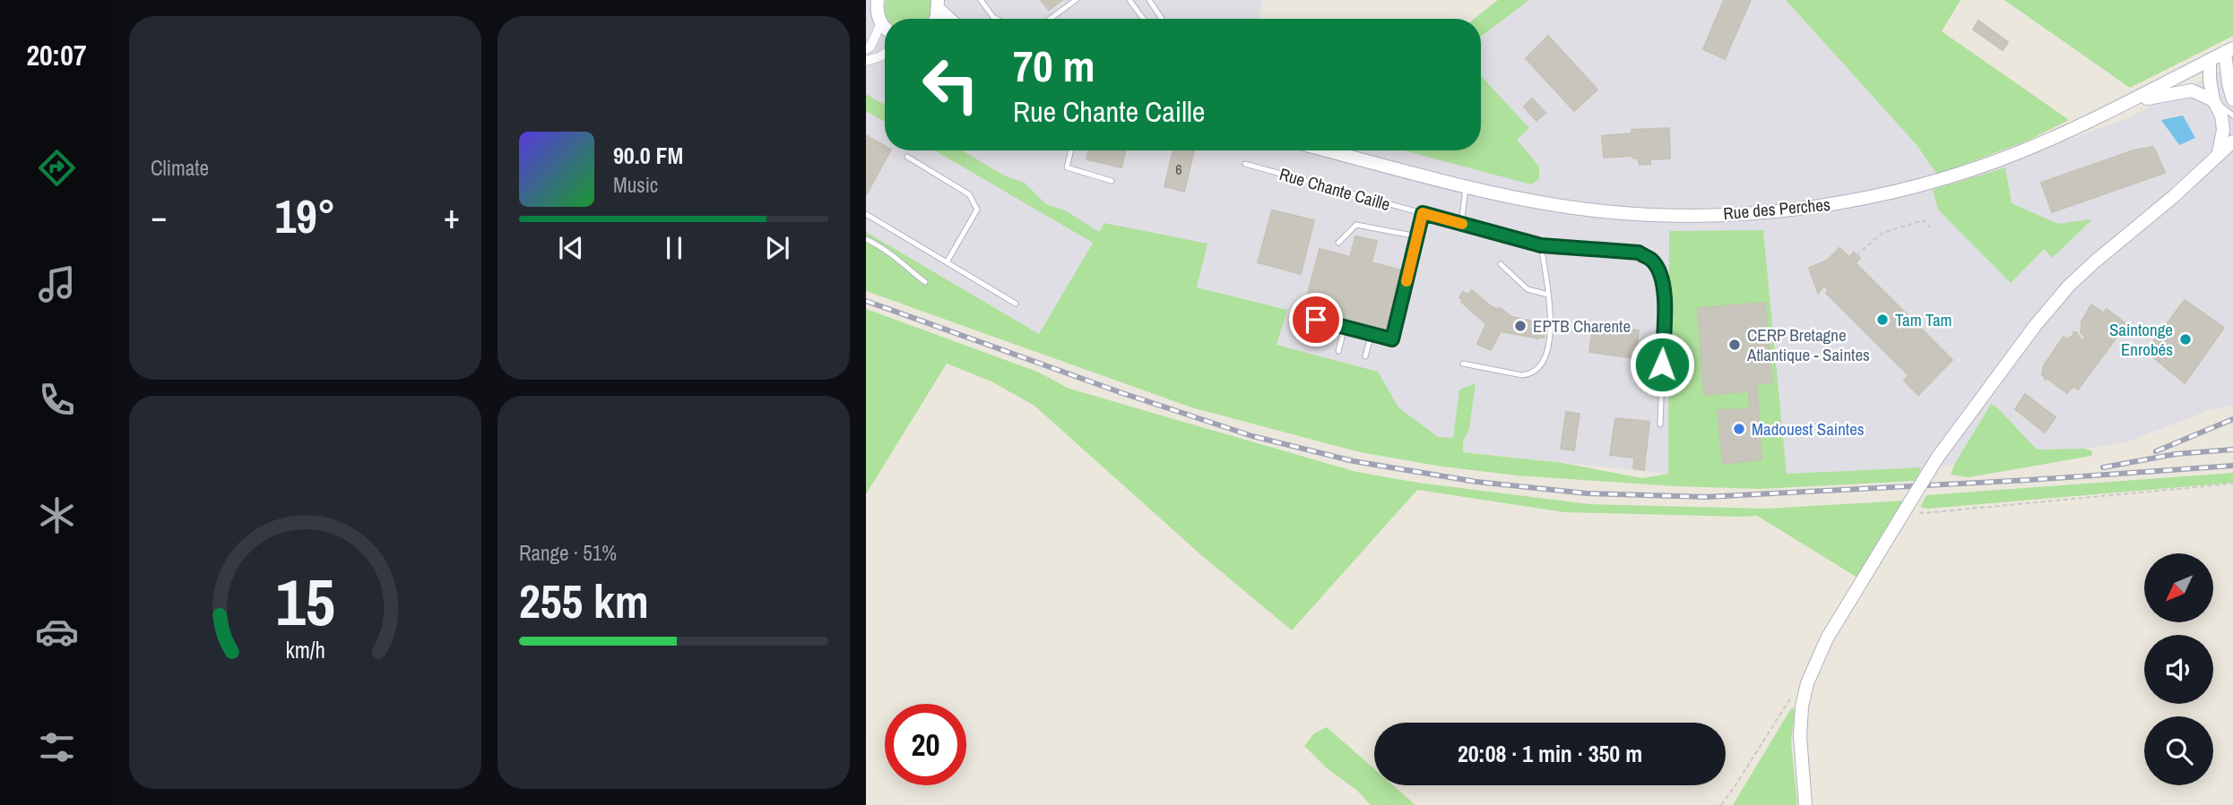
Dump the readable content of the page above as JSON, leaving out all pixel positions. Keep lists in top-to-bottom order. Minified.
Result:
{"streets":{"street":["Rue des Perches"],"lane":["Rue Chante Caille"]},"places":["Tam Tam","EPTB Charente","Saintonge Enrobés","CERP Bretagne Atlantique - Saintes","Madouest Saintes"],"house_numbers":["6"],"north":"bottom left","page":{"tabs":"20:07","tile":["Climate",["Range · 51%","255 km"]],"turn":["70 m","Rue Chante Caille"],"song":["90.0 FM","Music"],"heat":["−","19°","+"],"limit":"20","trip":"20:08 · 1 min · 350 m","gauge":["15","km/h"]}}
